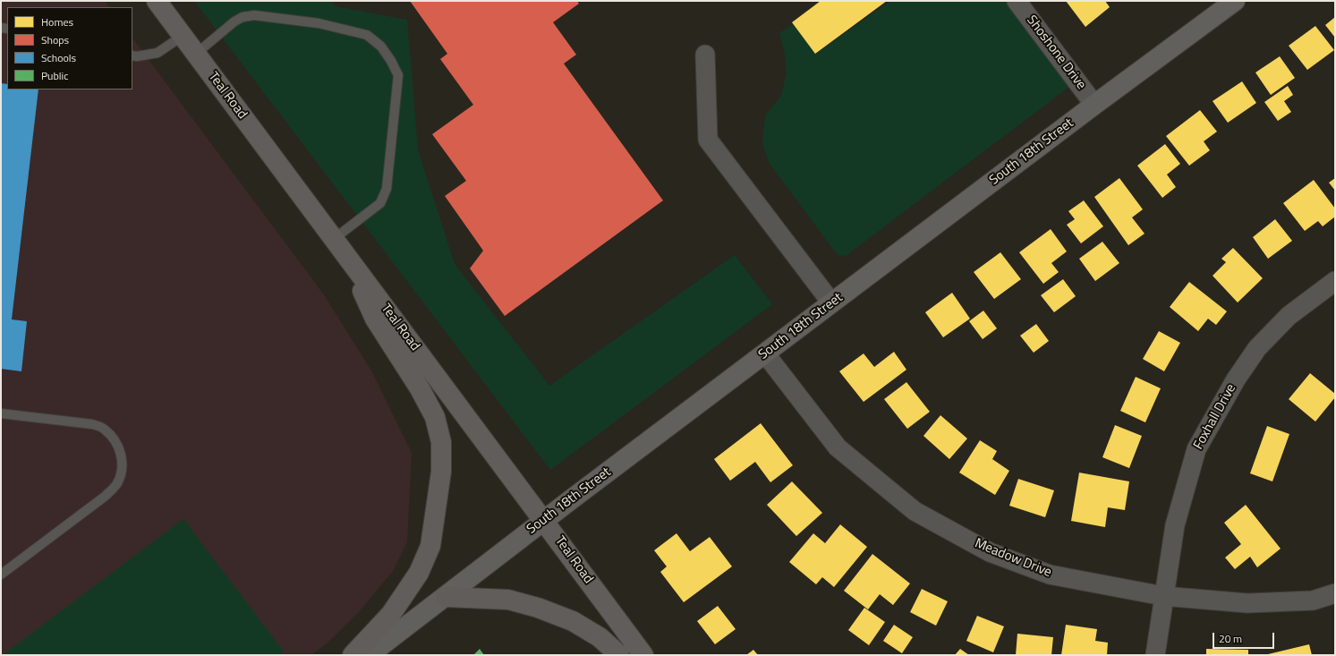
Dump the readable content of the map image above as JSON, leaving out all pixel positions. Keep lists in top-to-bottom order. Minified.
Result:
{"streets":{"main road":["Teal Road","South 18th Street"],"street":["Shoshone Drive","Foxhall Drive","Meadow Drive"]},"crossings":[["Shoshone Drive","South 18th Street"],["Teal Road","South 18th Street"],["South 18th Street","Meadow Drive"],["Foxhall Drive","Meadow Drive"]],"legend":["Homes","Shops","Schools","Public"],"scale_bar":"20 m"}
